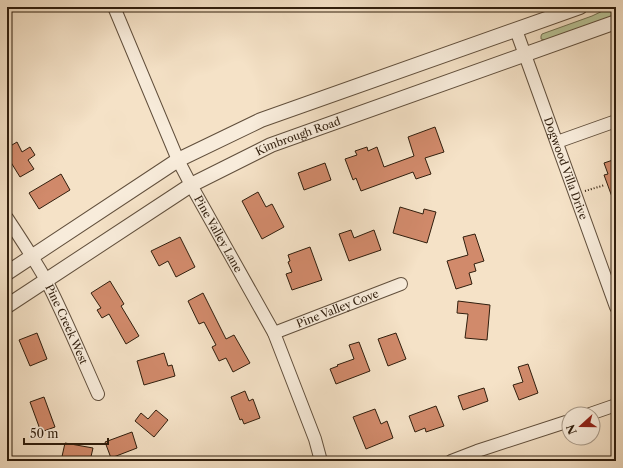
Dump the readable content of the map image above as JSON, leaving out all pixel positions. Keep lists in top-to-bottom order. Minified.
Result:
{"streets":{"street":["Kimbrough Road","Dogwood Villa Drive","Pine Valley Lane","Pine Valley Cove","Pine Creek West"]},"crossings":[["Kimbrough Road","Dogwood Villa Drive"],["Kimbrough Road","Pine Valley Lane"],["Kimbrough Road","Pine Creek West"],["Pine Valley Lane","Pine Valley Cove"]],"scale_bar":"50 m","north":"left"}
